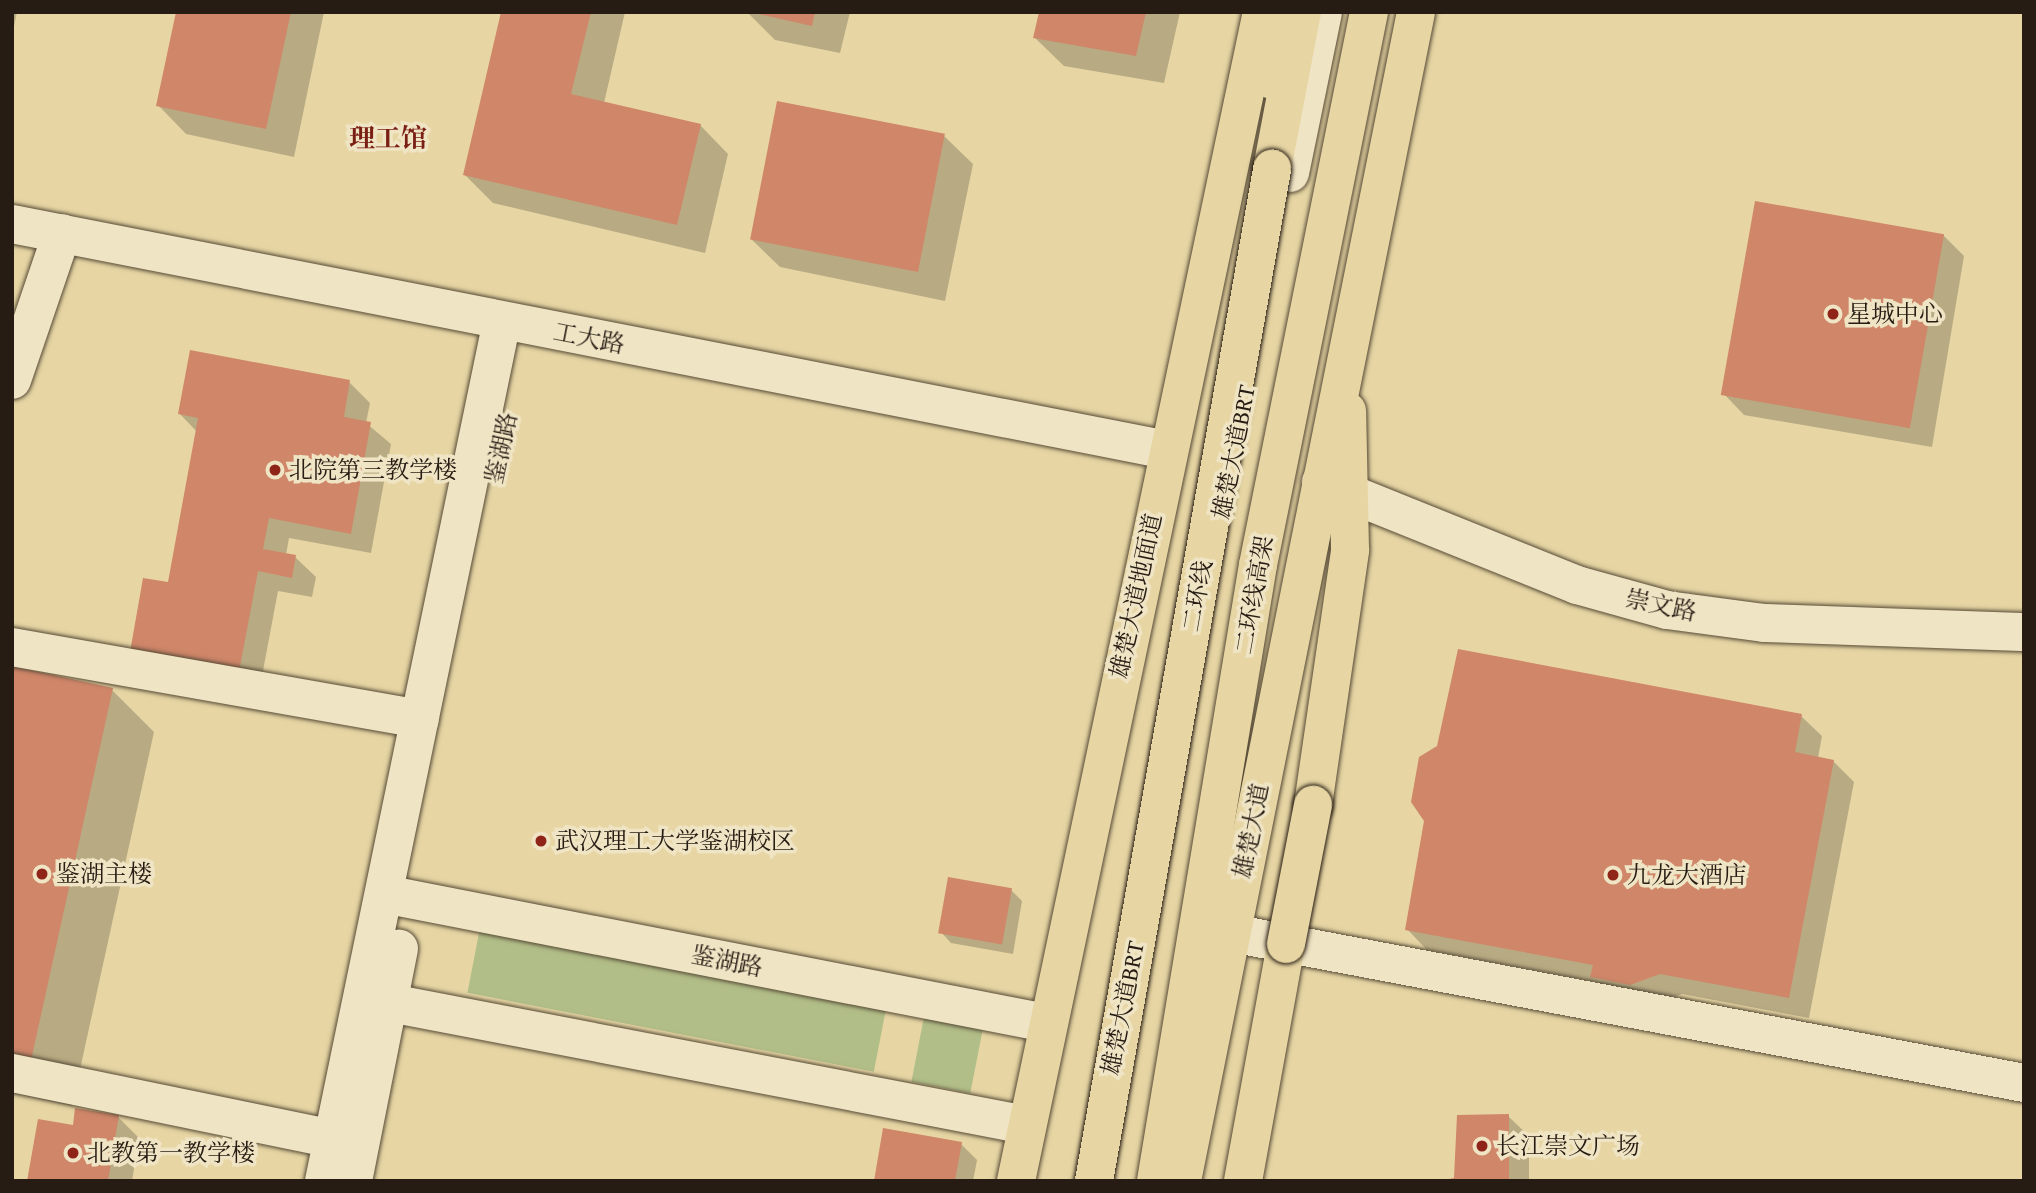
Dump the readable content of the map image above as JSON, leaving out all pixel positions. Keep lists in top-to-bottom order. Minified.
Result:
{"streets":{"main road":["二环线高架","雄楚大道地面道","二环线","雄楚大道"],"street":["工大路","鉴湖路","雄楚大道BRT","崇文路"]},"crossings":[["工大路","鉴湖路"],["工大路","雄楚大道地面道"],["鉴湖路","雄楚大道地面道"],["崇文路","雄楚大道"]],"districts":["理工馆"],"places":["星城中心","北院第三教学楼","武汉理工大学鉴湖校区","鉴湖主楼","九龙大酒店","长江崇文广场","北教第一教学楼"]}
